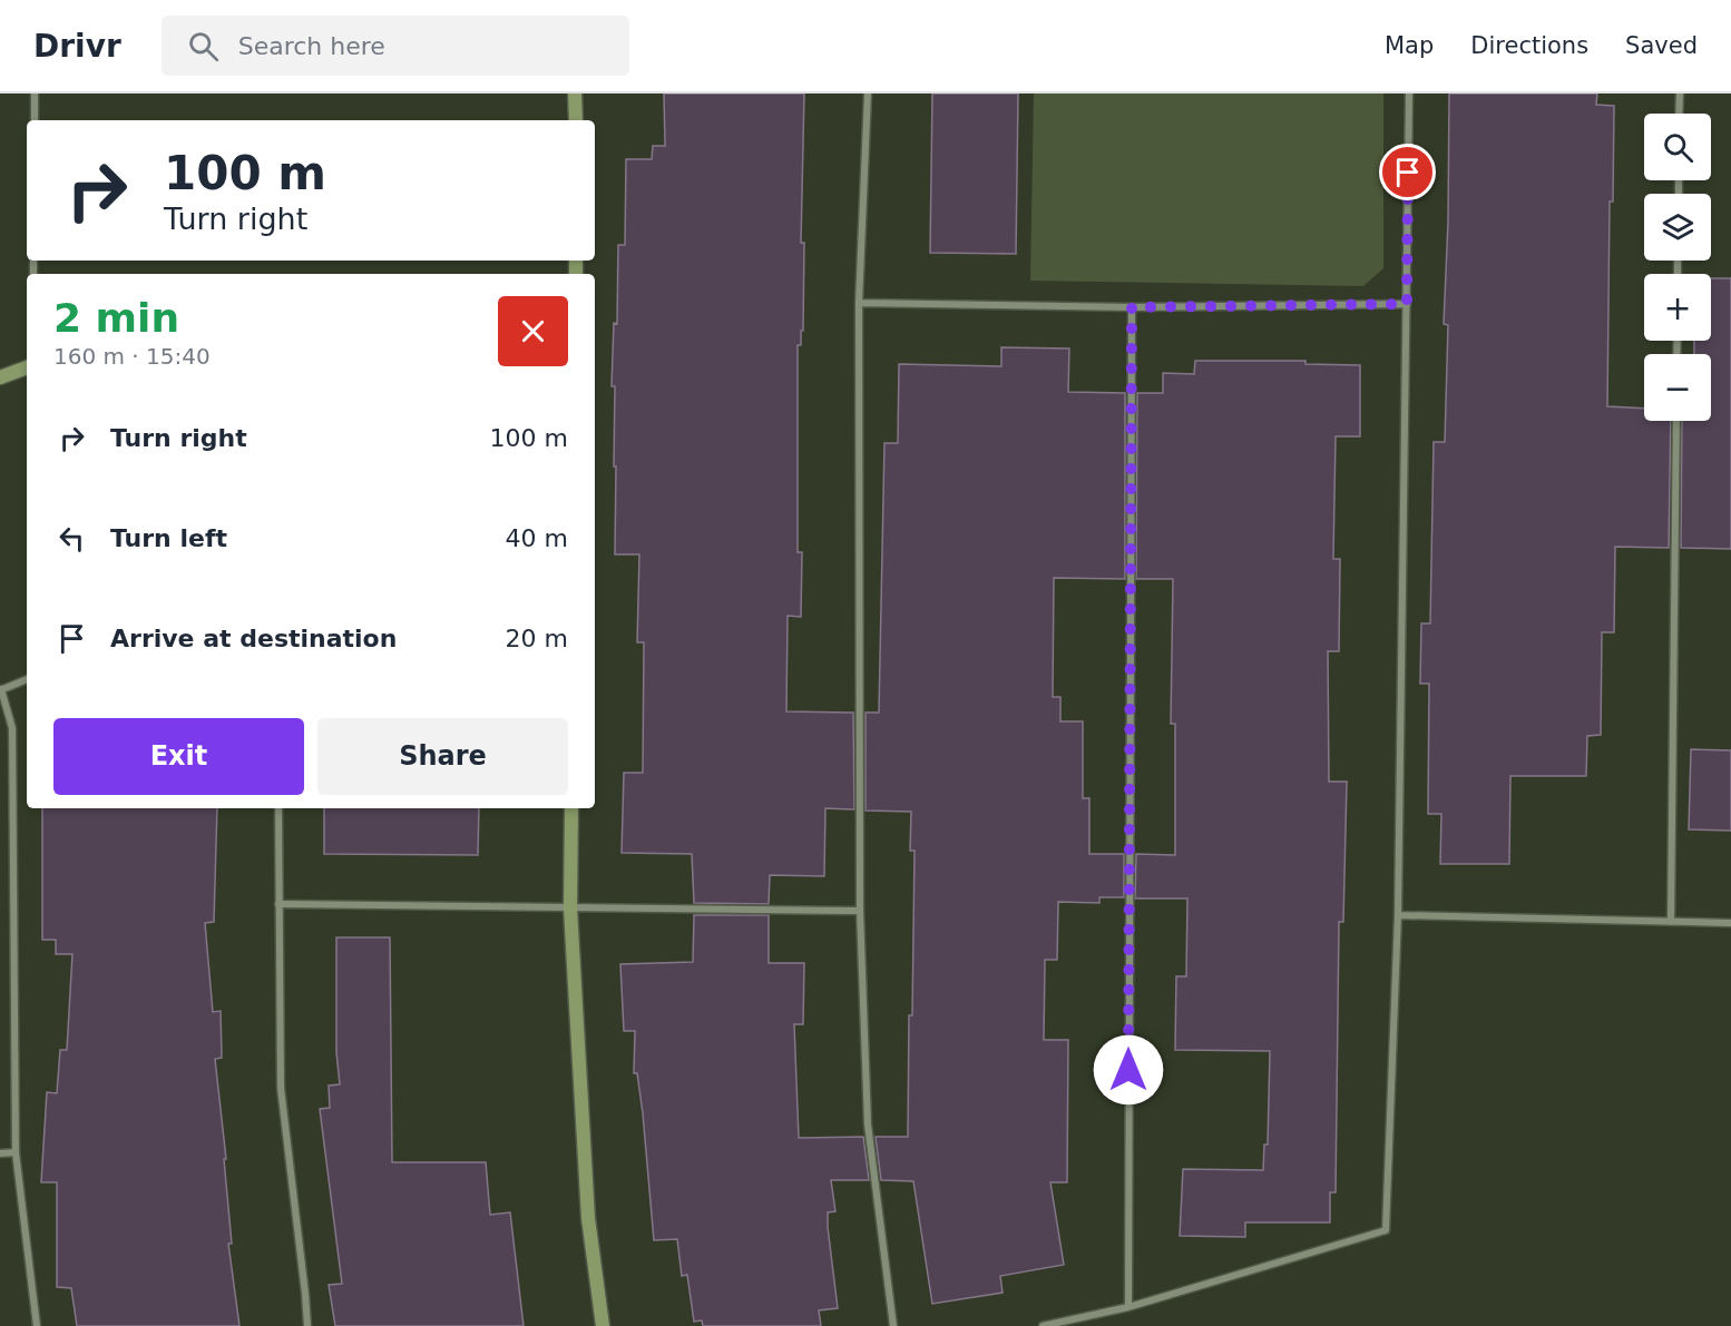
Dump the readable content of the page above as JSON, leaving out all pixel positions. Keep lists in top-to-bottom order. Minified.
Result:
{"page":{"header":"Drivr","search":"Search here","nav":["Map","Directions","Saved"],"map_buttons":["+","−"],"turn":["100 m","Turn right"],"heading":["2 min","160 m · 15:40"],"list":[{"name":"Turn right","value":"100 m"},{"name":"Turn left","value":"40 m"},{"name":"Arrive at destination","value":"20 m"}],"buttons":["Exit","Share"]}}
